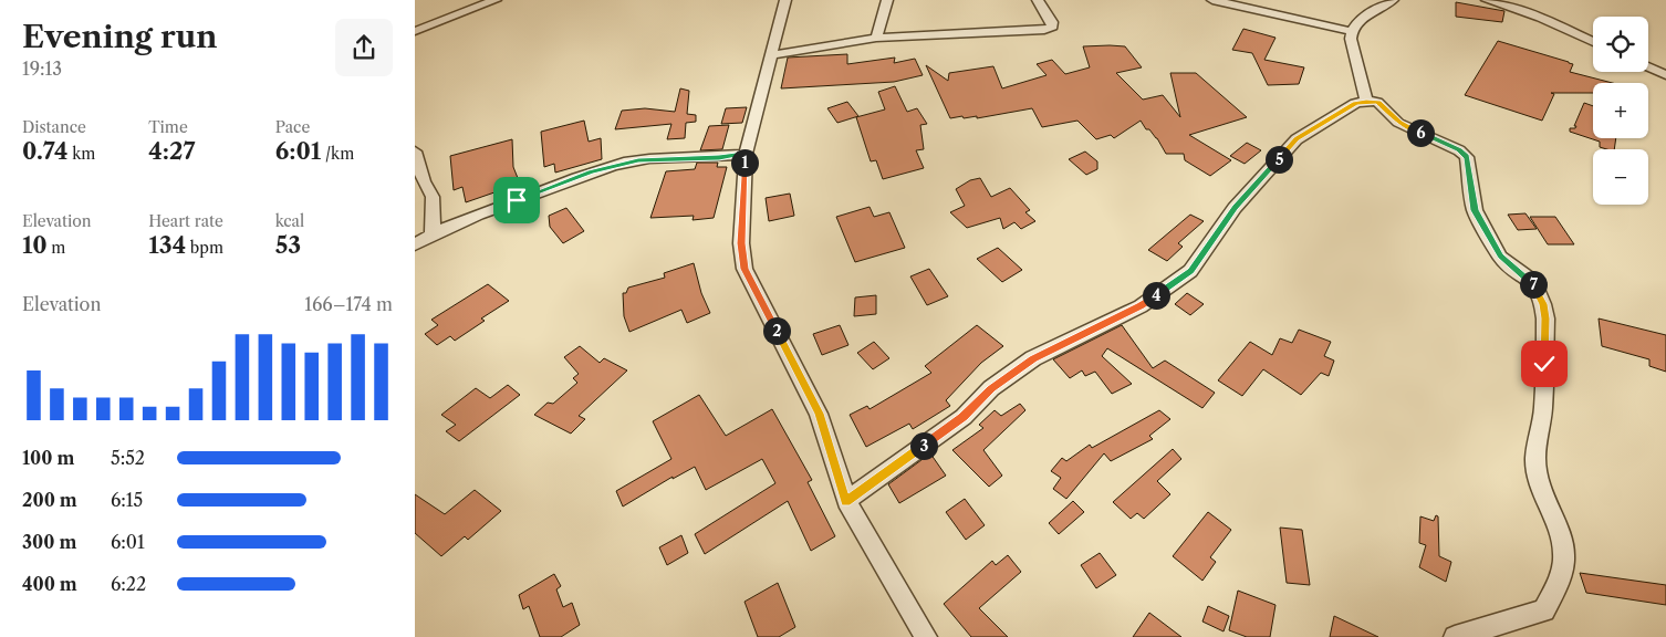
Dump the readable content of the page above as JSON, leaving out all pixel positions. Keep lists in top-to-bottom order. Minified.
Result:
{"page":{"heading":["Evening run","19:13"],"map_buttons":["+","−"],"stats":[["Distance","0.74 km"],["Time","4:27"],["Pace","6:01 /km"],["Elevation","10 m"],["Heart rate","134 bpm"],["kcal","53"]],"pins":["6","5","1","7","4","2","3"],"chart":["Elevation","166–174 m"],"list":[{"name":"100 m","note":"5:52"},{"name":"200 m","note":"6:15"},{"name":"300 m","note":"6:01"},{"name":"400 m","note":"6:22"}]}}
